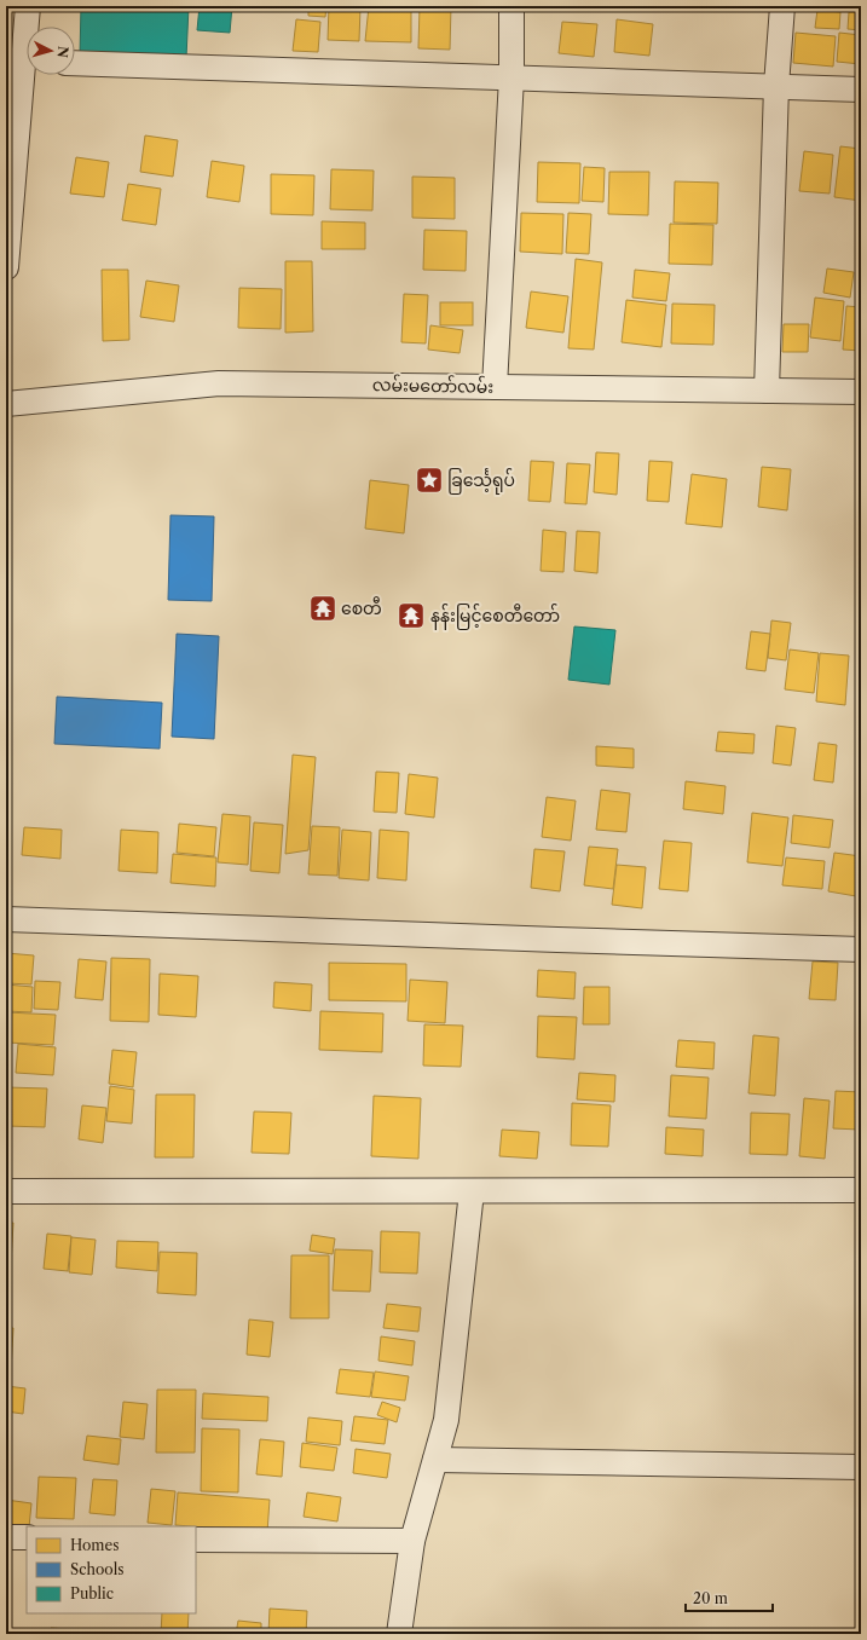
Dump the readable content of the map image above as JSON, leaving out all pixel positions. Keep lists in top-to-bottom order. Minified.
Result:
{"streets":{"street":["လမ်းမတော်လမ်း"]},"places":{"place":["ခြင်္သေ့ရုပ်"],"temple":["စေတီ","နန်းမြင့်စေတီတော်"]},"legend":["Homes","Schools","Public"],"scale_bar":"20 m","north":"right"}
